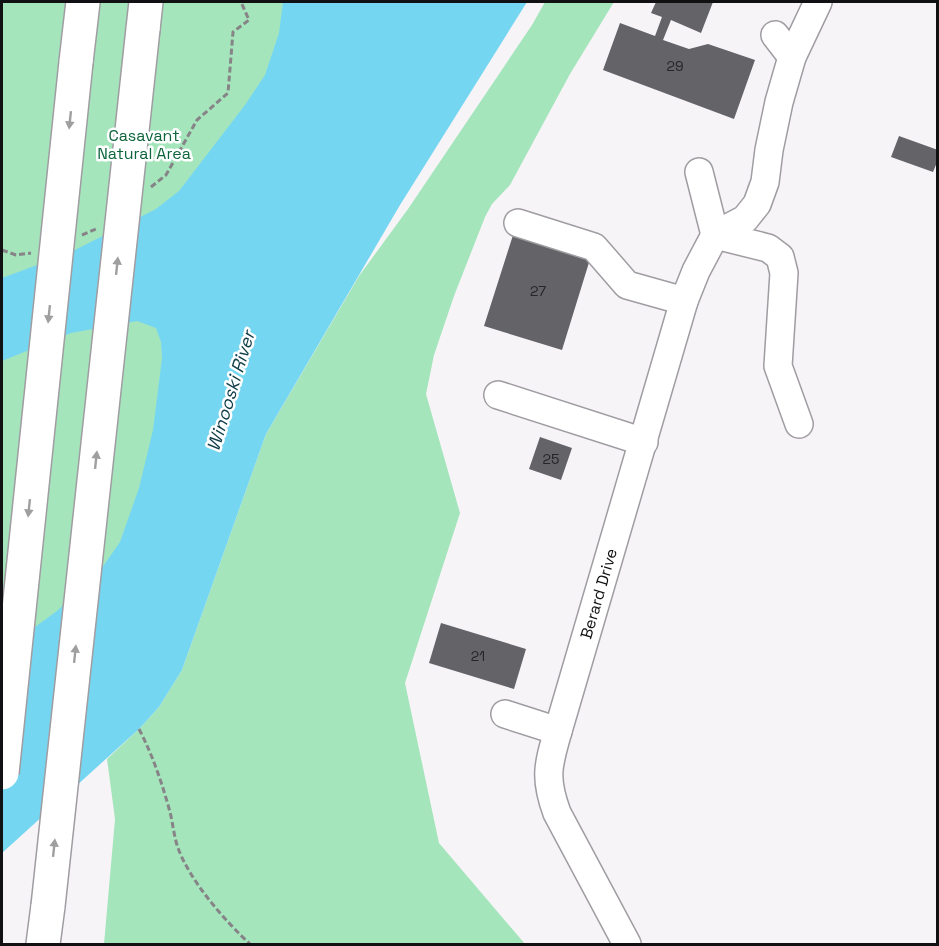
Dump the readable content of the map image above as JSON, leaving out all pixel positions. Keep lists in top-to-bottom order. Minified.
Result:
{"streets":{"street":["Berard Drive"]},"water":["Winooski River"],"parks":["Casavant Natural Area"],"house_numbers":["29","27","25","21"]}
